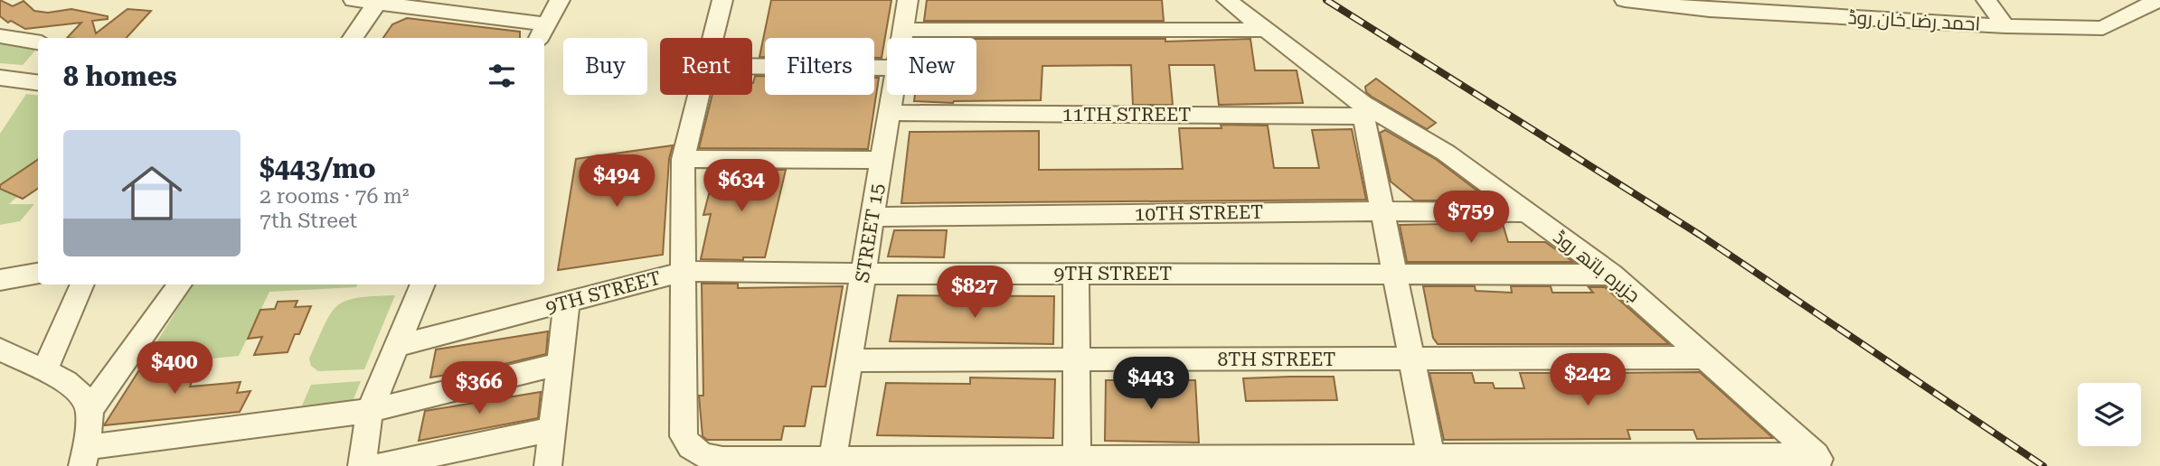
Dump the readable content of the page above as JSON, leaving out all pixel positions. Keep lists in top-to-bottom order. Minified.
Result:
{"streets":{"street":["احمد رضا خان روڈ","11TH STREET","10TH STREET","STREET 15","جزیرہ باتھ روڈ","9TH STREET","8TH STREET"]},"crossings":[["11TH STREET","STREET 15"],["11TH STREET","جزیرہ باتھ روڈ"],["10TH STREET","STREET 15"],["10TH STREET","جزیرہ باتھ روڈ"],["STREET 15","9TH STREET"],["STREET 15","8TH STREET"],["جزیرہ باتھ روڈ","9TH STREET"],["جزیرہ باتھ روڈ","8TH STREET"]],"page":{"chip":["Buy","Rent","Filters","New"],"heading":"8 homes","list":[{"name":"$443/mo","note":"2 rooms · 76 m² · 7th Street"}],"price":["$494","$634","$759","$827","$400","$242","$443","$366"]}}
